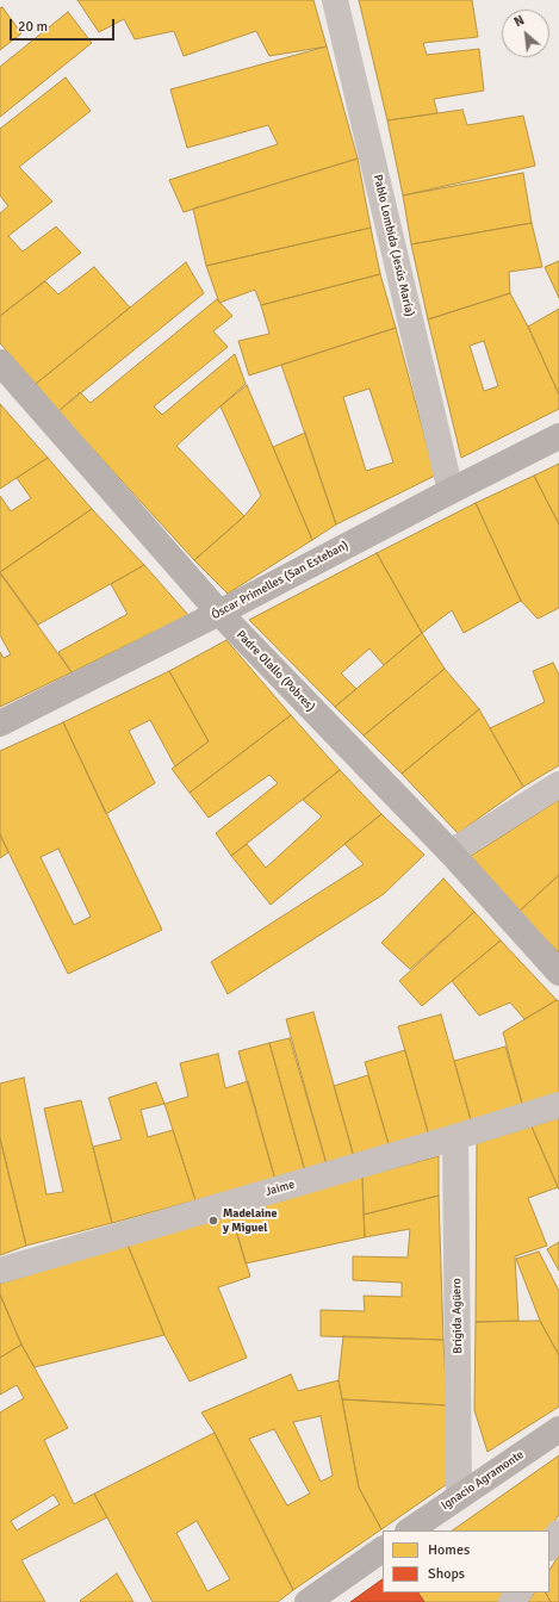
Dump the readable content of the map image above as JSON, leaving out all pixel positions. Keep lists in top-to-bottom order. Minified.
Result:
{"streets":{"main road":["Óscar Primelles (San Esteban)","Padre Olallo (Pobres)","Ignacio Agramonte"],"street":["Pablo Lombida (Jesús María)","Jaime","Brígida Agüero"]},"crossings":[["Pablo Lombida (Jesús María)","Óscar Primelles (San Esteban)"],["Óscar Primelles (San Esteban)","Padre Olallo (Pobres)"],["Jaime","Brígida Agüero"],["Brígida Agüero","Ignacio Agramonte"]],"places":["Madelaine y Miguel"],"legend":["Homes","Shops"],"scale_bar":"20 m","north":"top left"}
